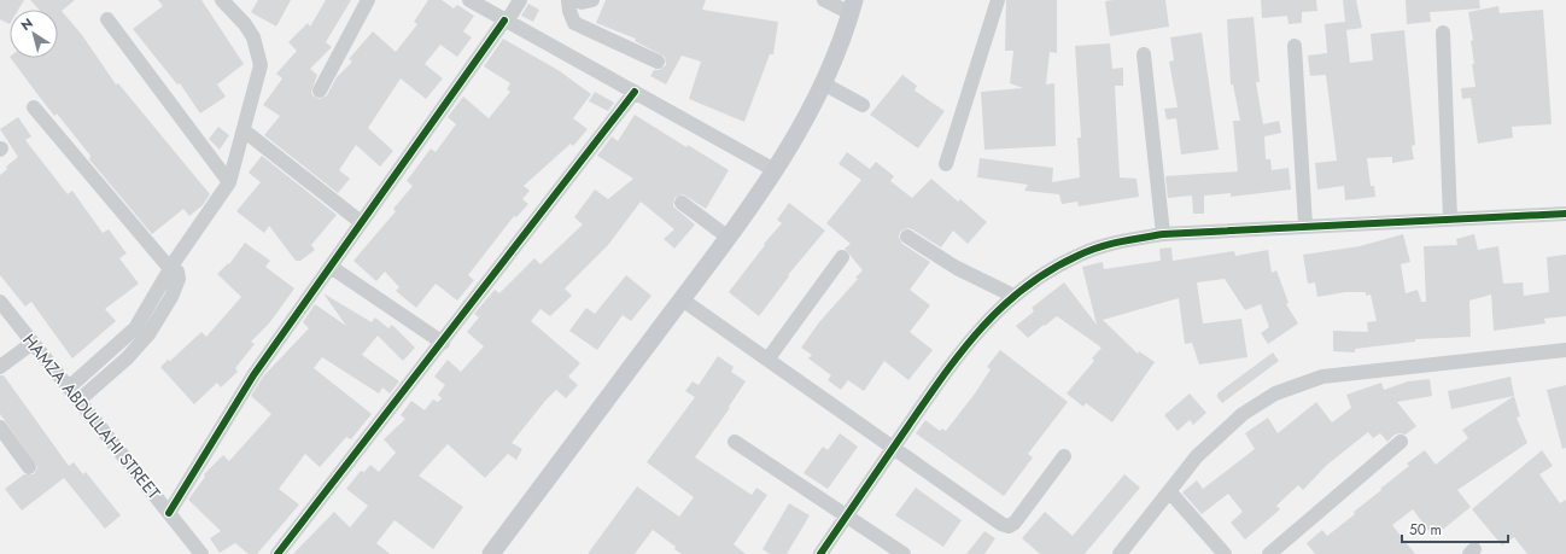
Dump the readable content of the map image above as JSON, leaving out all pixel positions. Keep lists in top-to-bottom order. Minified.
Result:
{"streets":{"street":["HAMZA ABDULLAHI STREET"]},"scale_bar":"50 m","north":"top left"}
